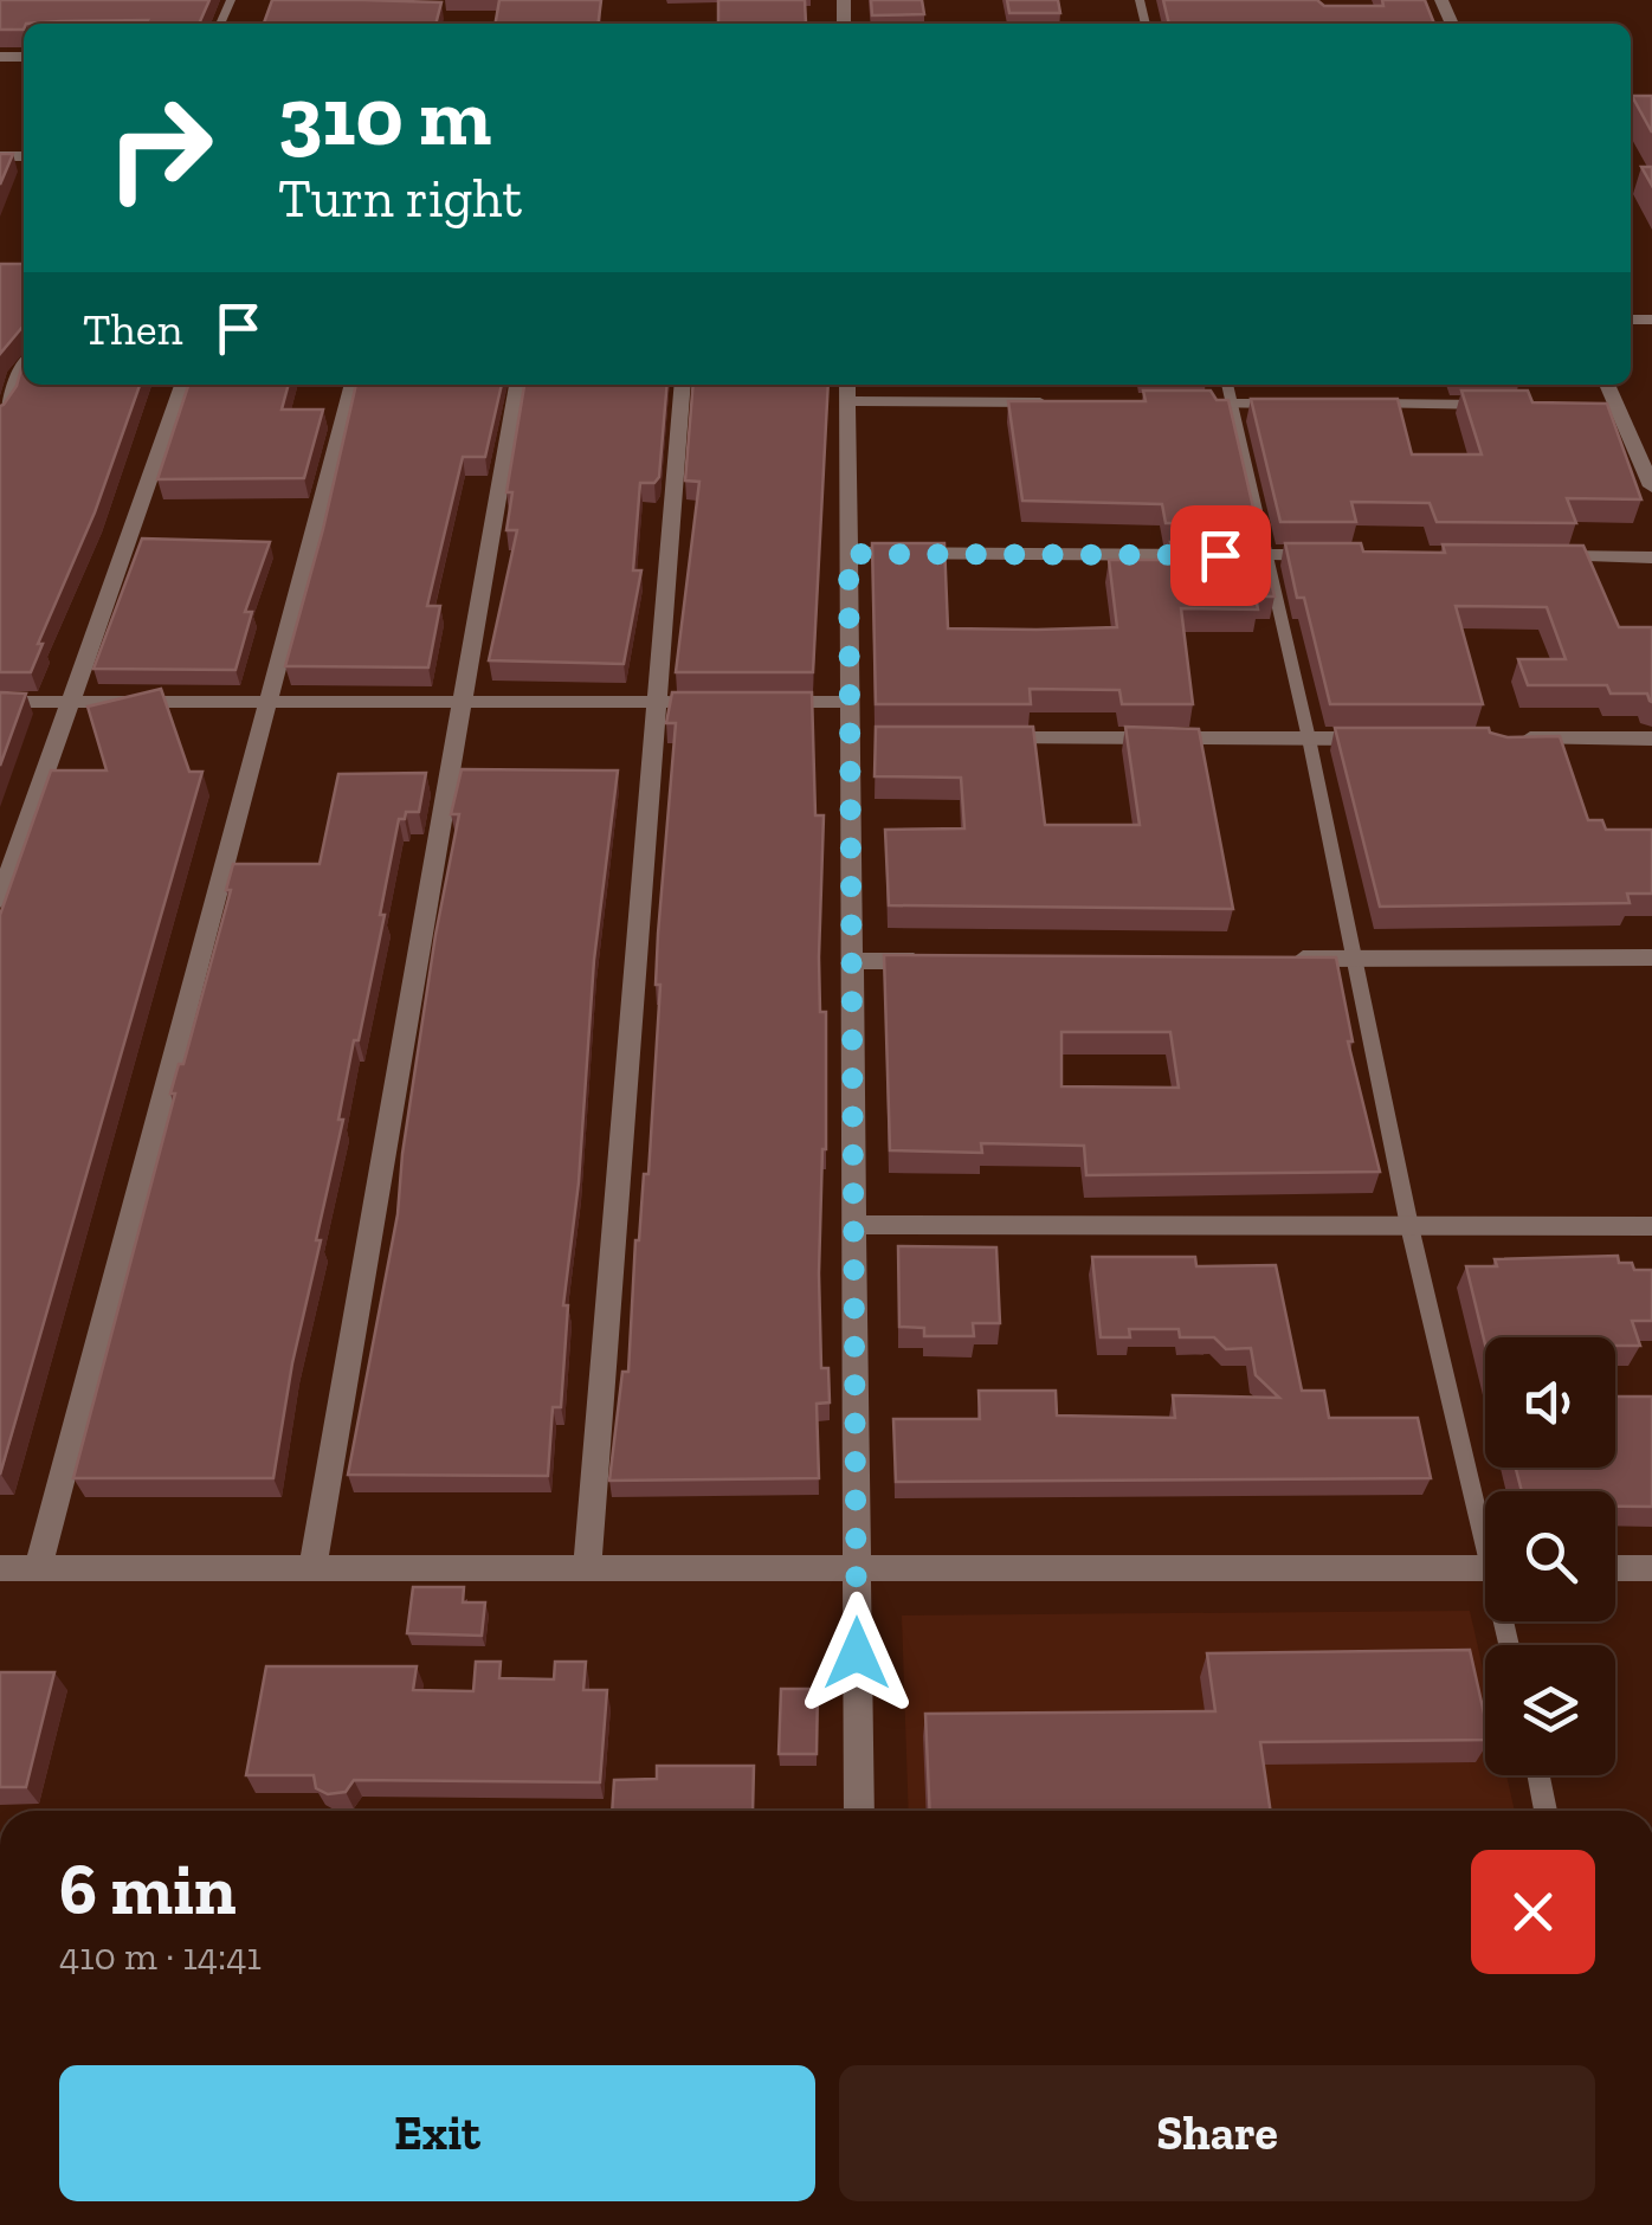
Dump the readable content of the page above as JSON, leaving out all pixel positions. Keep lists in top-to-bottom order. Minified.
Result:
{"page":{"turn":["310 m","Turn right"],"then":"Then","heading":["6 min","410 m · 14:41"],"buttons":["Exit","Share"]}}
